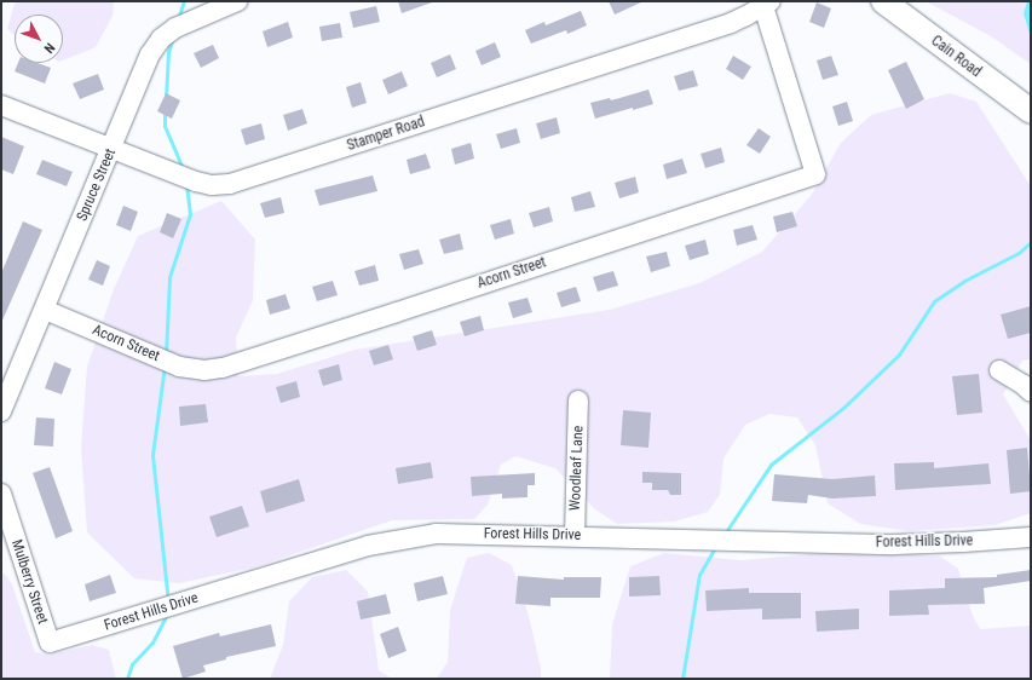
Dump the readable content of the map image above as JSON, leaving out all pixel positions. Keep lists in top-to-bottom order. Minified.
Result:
{"streets":{"main road":["Cain Road"],"street":["Stamper Road","Spruce Street","Acorn Street","Woodleaf Lane","Forest Hills Drive","Mulberry Street"]},"crossings":[["Stamper Road","Spruce Street"],["Stamper Road","Acorn Street"],["Spruce Street","Acorn Street"],["Woodleaf Lane","Forest Hills Drive"],["Forest Hills Drive","Mulberry Street"]],"north":"bottom right"}
